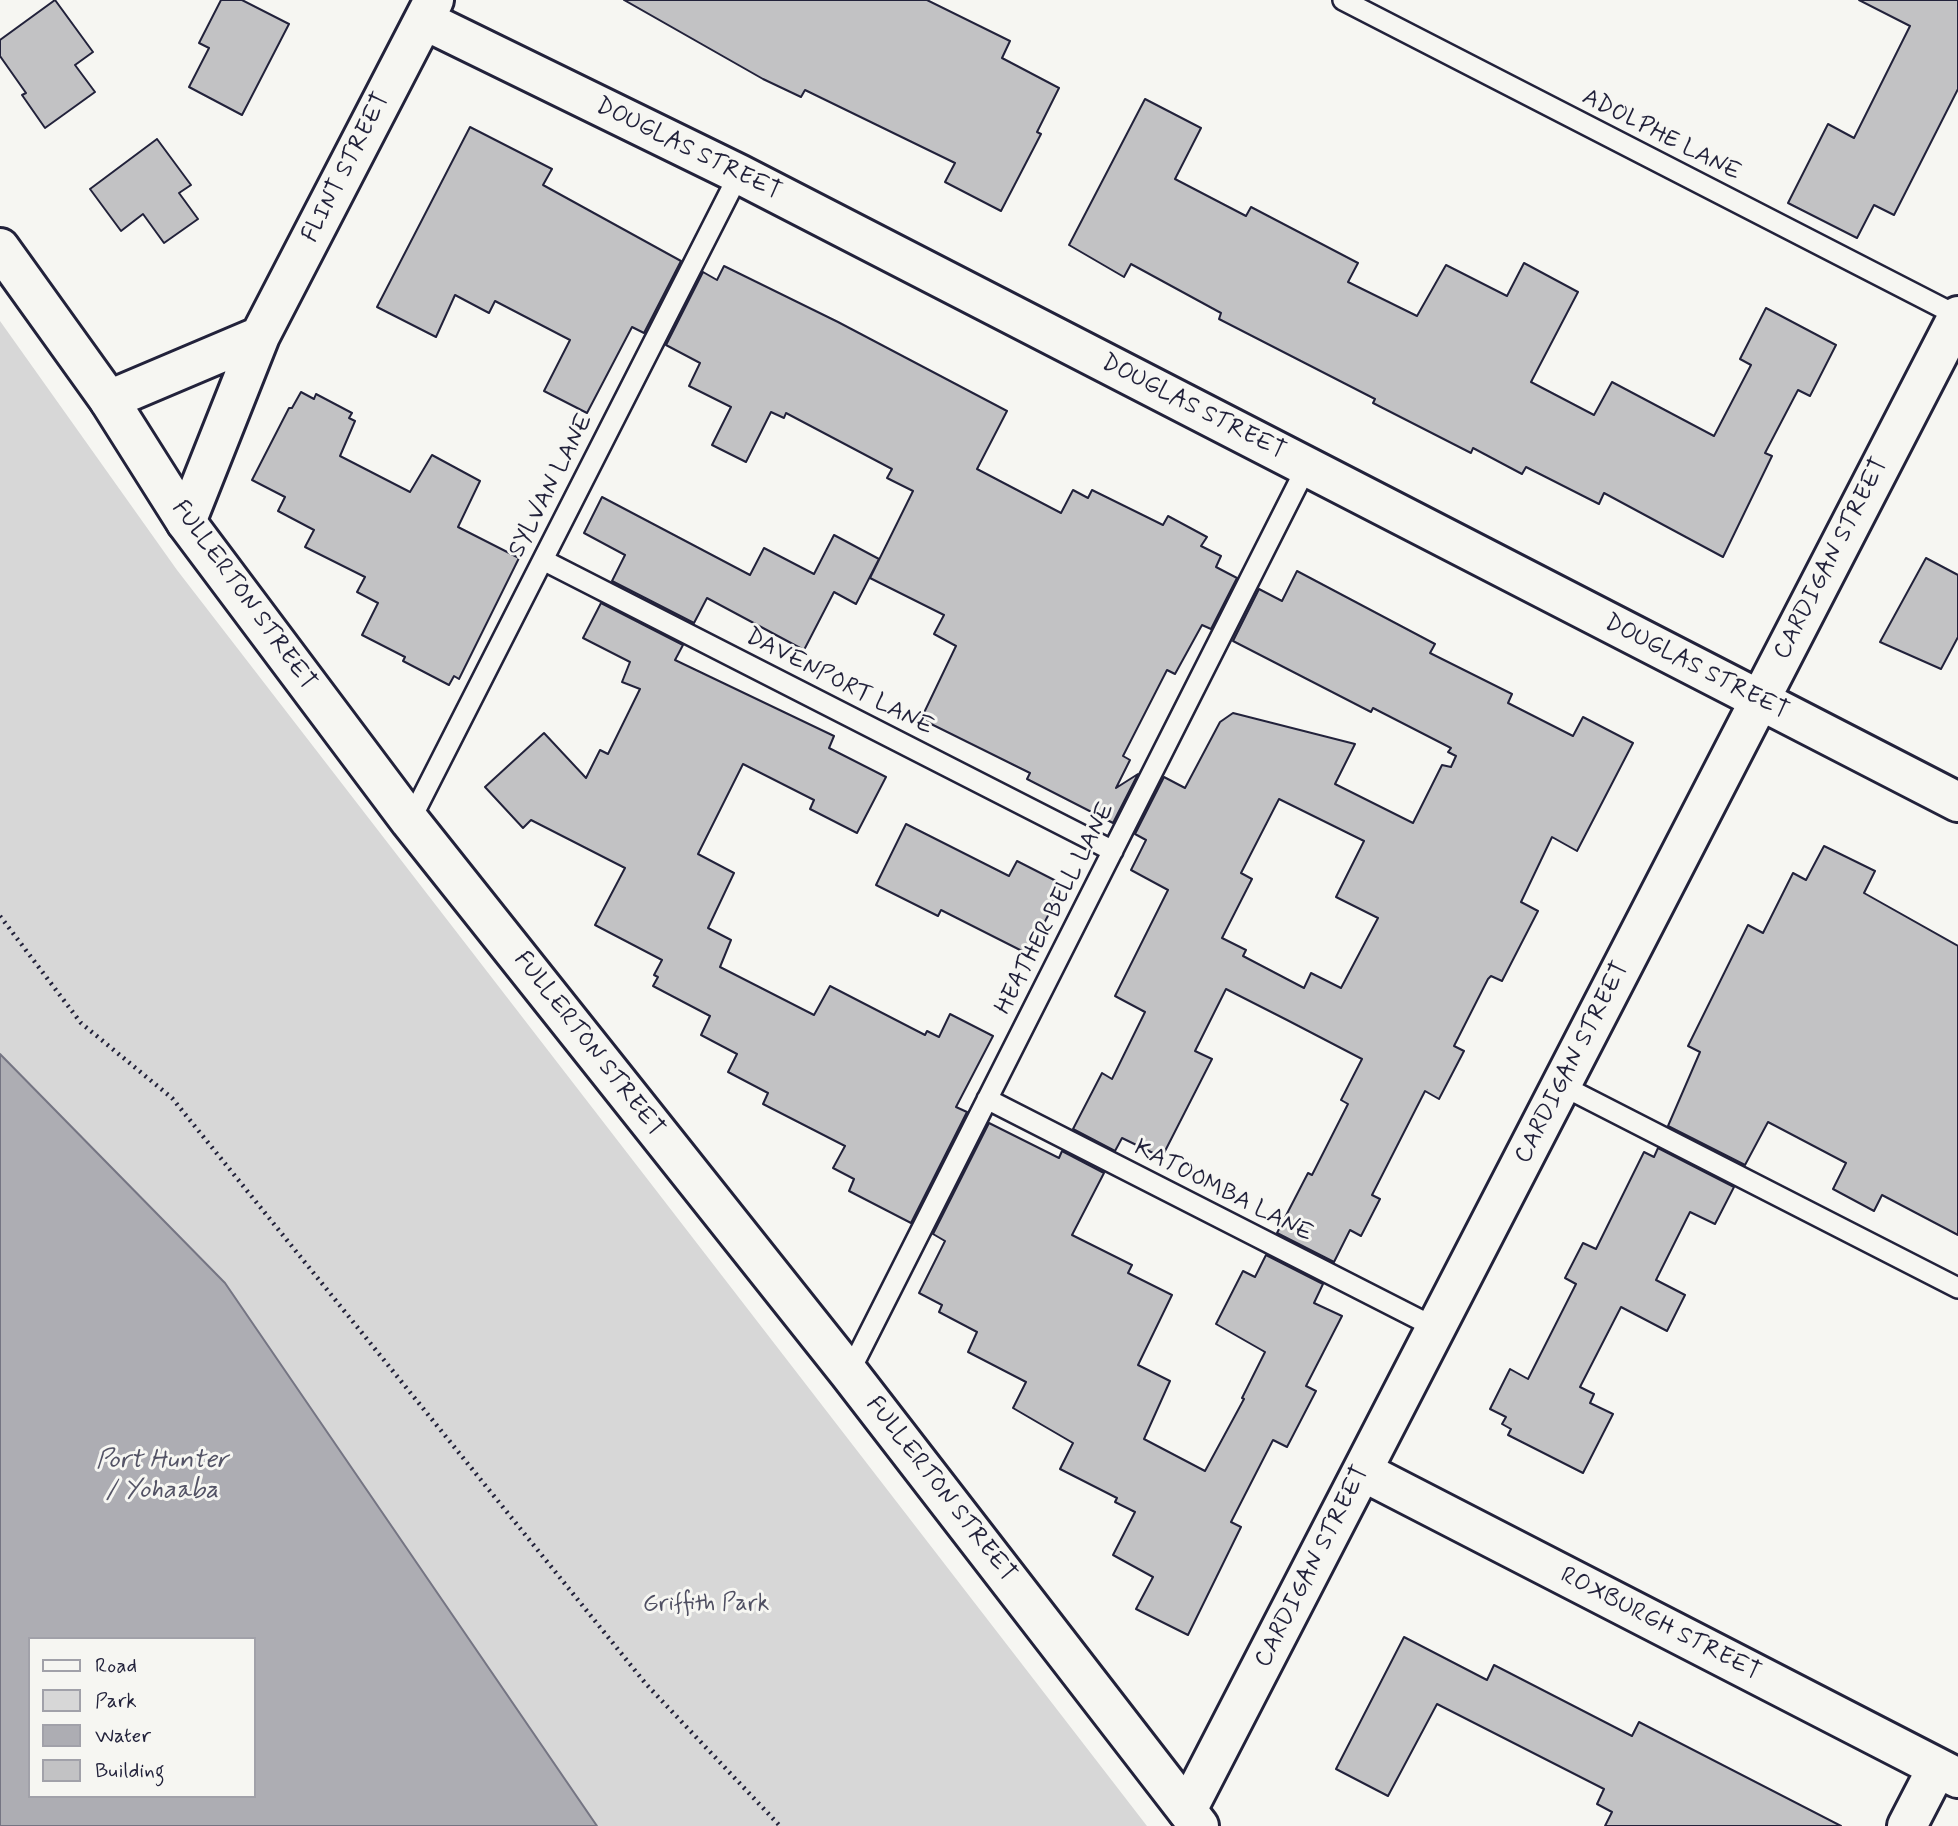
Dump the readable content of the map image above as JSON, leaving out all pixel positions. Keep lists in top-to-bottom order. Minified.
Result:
{"streets":{"street":["DOUGLAS STREET","FLINT STREET","CARDIGAN STREET","FULLERTON STREET","ROXBURGH STREET"],"lane":["ADOLPHE LANE","SYLVAN LANE","DAVENPORT LANE","HEATHER BELL LANE","KATOOMBA LANE"]},"crossings":[["ADOLPHE LANE","CARDIGAN STREET"],["DOUGLAS STREET","FLINT STREET"],["DOUGLAS STREET","SYLVAN LANE"],["DOUGLAS STREET","CARDIGAN STREET"],["DOUGLAS STREET","HEATHER BELL LANE"],["FLINT STREET","FULLERTON STREET"],["SYLVAN LANE","FULLERTON STREET"],["SYLVAN LANE","DAVENPORT LANE"],["CARDIGAN STREET","FULLERTON STREET"],["CARDIGAN STREET","KATOOMBA LANE"],["CARDIGAN STREET","ROXBURGH STREET"],["FULLERTON STREET","HEATHER BELL LANE"],["DAVENPORT LANE","HEATHER BELL LANE"],["HEATHER BELL LANE","KATOOMBA LANE"]],"water":["Port Hunter / Yohaaba"],"parks":["Griffith Park"],"legend":["Road","Park","Water","Building"]}
